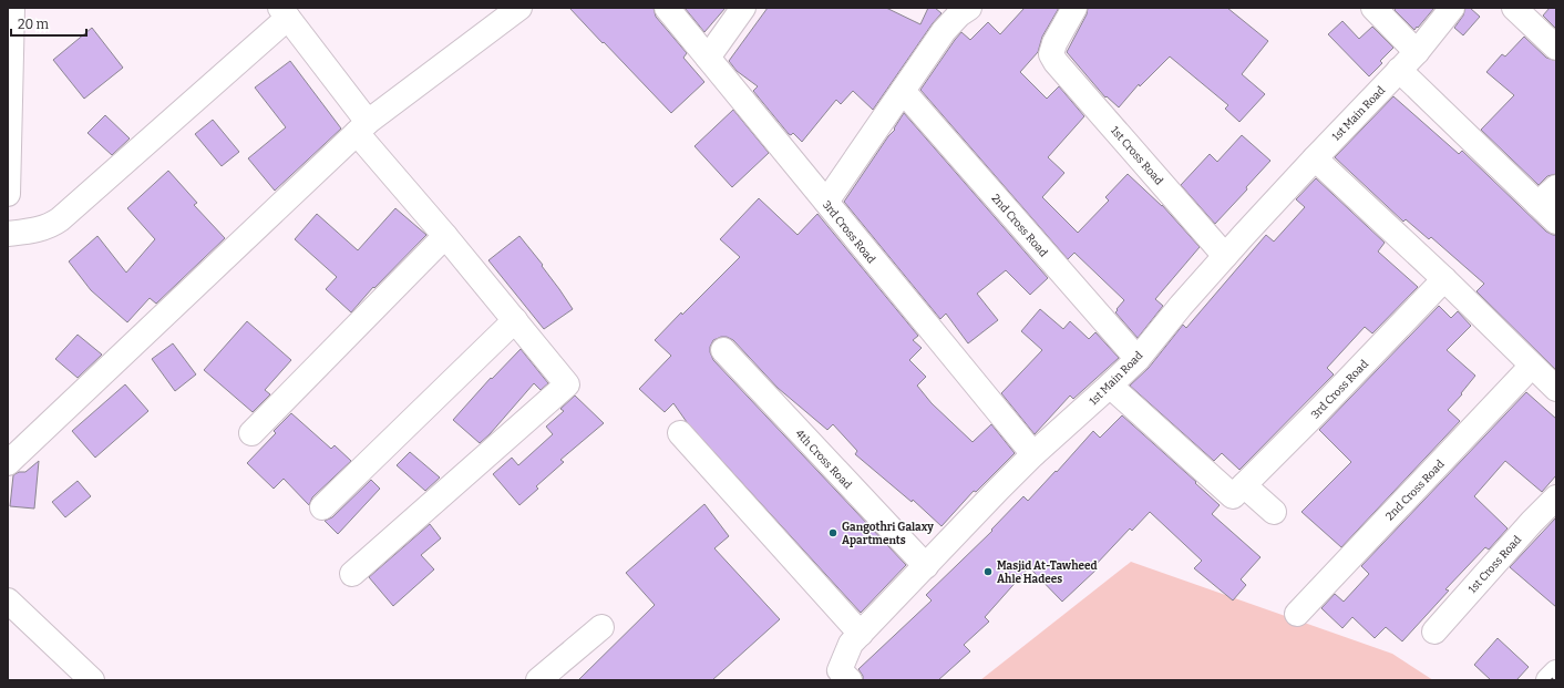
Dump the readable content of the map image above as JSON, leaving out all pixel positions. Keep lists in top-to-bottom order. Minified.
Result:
{"streets":{"main road":["1st Main Road","1st Cross Road","2nd Cross Road","3rd Cross Road","4th Cross Road"]},"crossings":[["1st Main Road","1st Cross Road"],["1st Main Road","2nd Cross Road"],["1st Main Road","3rd Cross Road"],["1st Main Road","4th Cross Road"]],"places":["Gangothri Galaxy Apartments","Masjid At-Tawheed Ahle Hadees"],"scale_bar":"20 m"}
